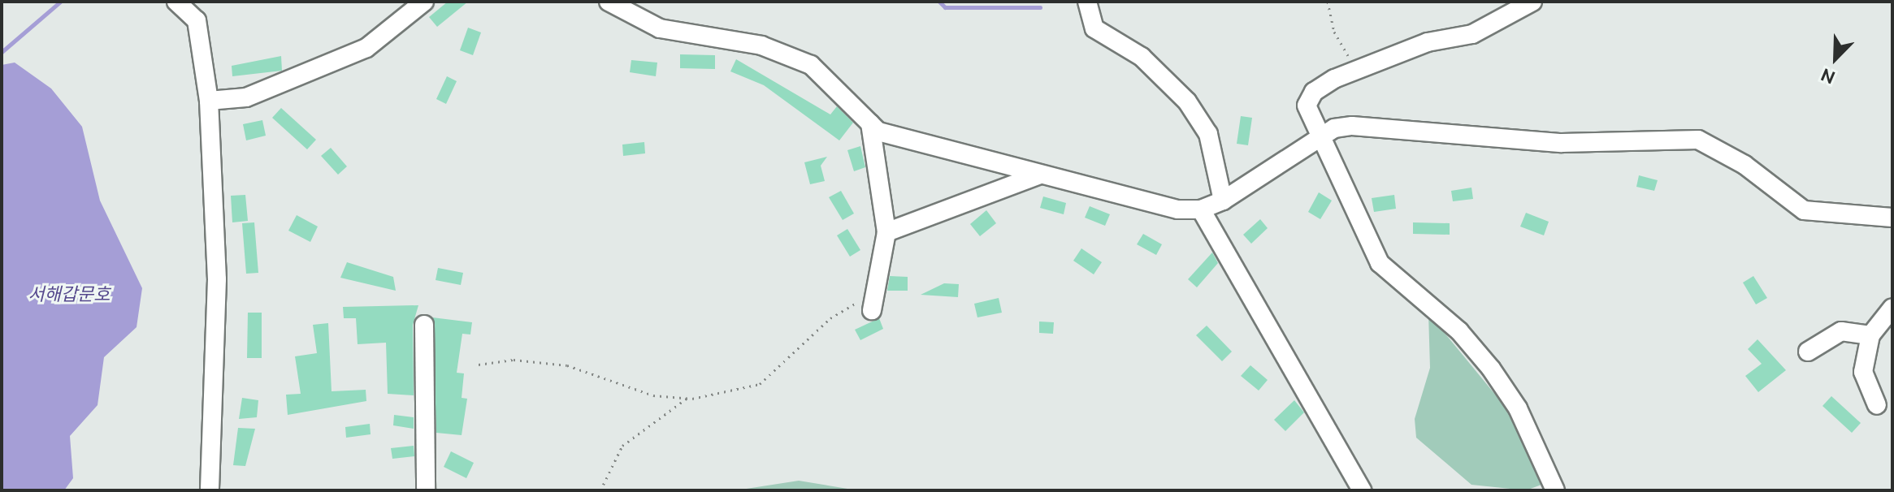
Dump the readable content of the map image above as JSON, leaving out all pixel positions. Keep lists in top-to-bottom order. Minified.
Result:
{"water":["서해갑문호"],"north":"bottom left"}
